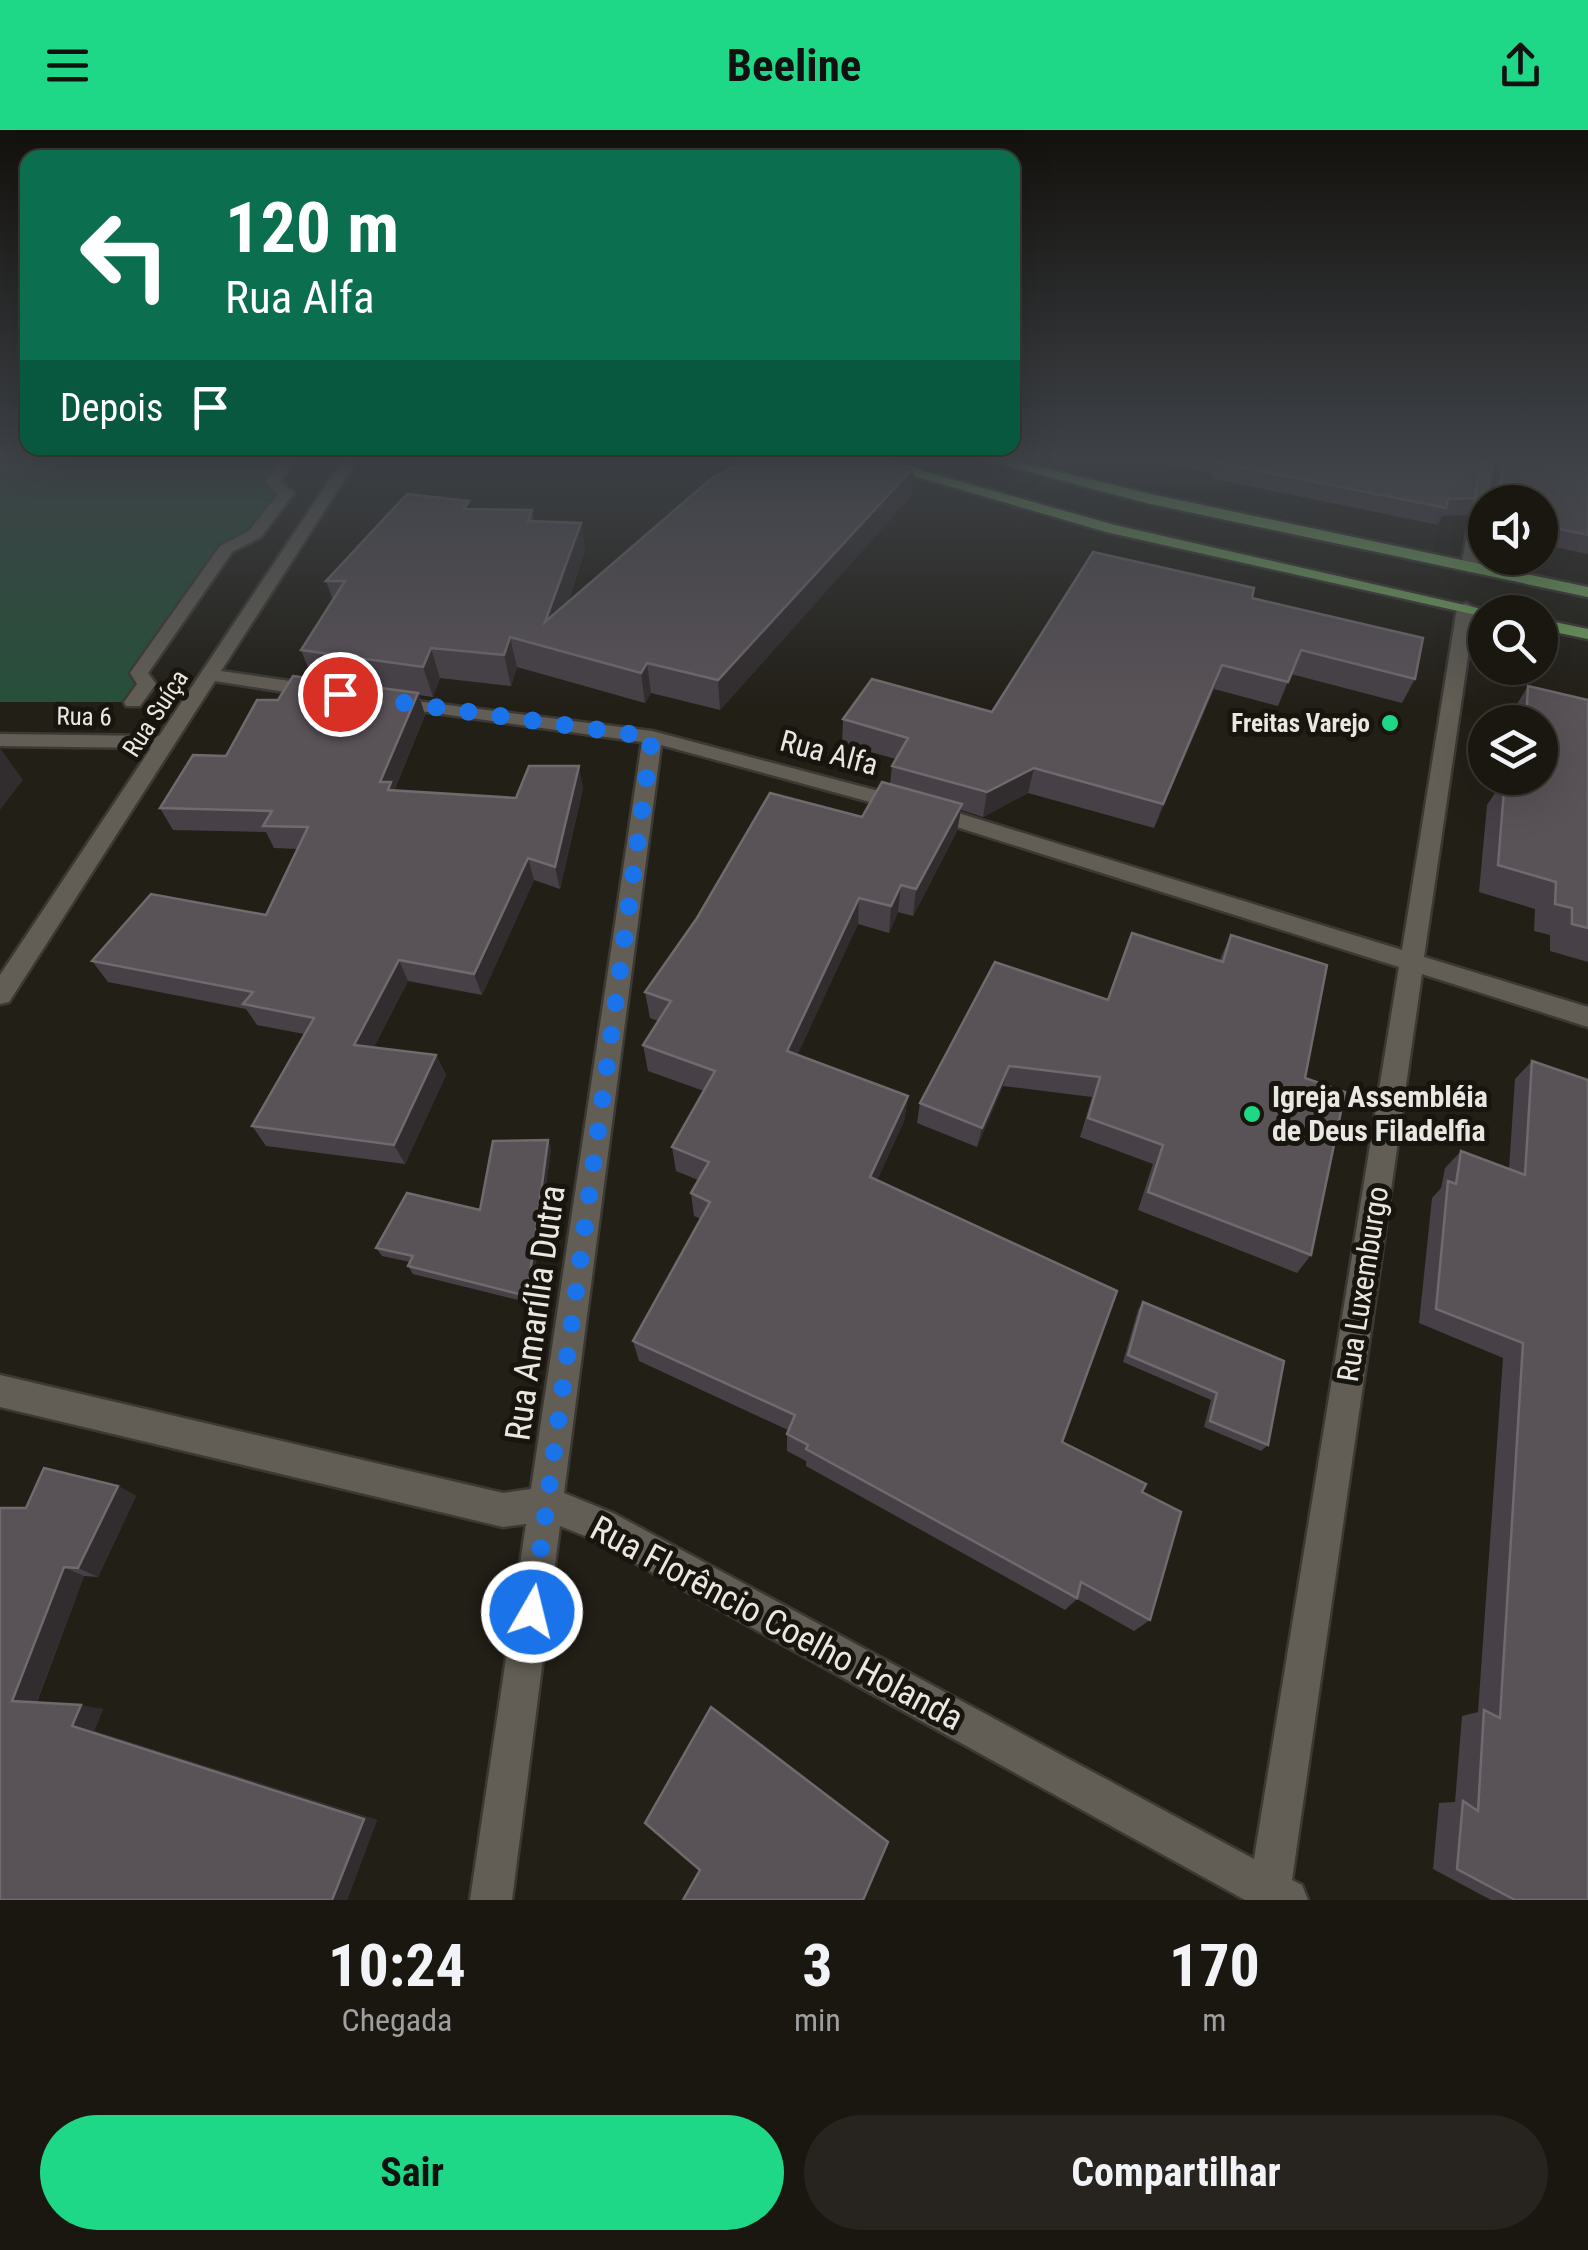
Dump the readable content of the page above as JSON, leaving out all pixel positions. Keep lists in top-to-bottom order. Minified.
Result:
{"streets":{"street":["Rua Suíça","Rua 6","Rua Alfa","Rua Luxemburgo","Rua Amarília Dutra","Rua Florêncio Coelho Holanda"]},"crossings":[["Rua Suíça","Rua 6"],["Rua Suíça","Rua Alfa"],["Rua Alfa","Rua Luxemburgo"],["Rua Alfa","Rua Amarília Dutra"],["Rua Luxemburgo","Rua Florêncio Coelho Holanda"],["Rua Amarília Dutra","Rua Florêncio Coelho Holanda"]],"places":["Freitas Varejo","Igreja Assembléia de Deus Filadelfia"],"page":{"header":"Beeline","turn":["120 m","Rua Alfa"],"then":"Depois","eta":["10:24","Chegada","3","min","170","m"],"buttons":["Sair","Compartilhar"]}}
